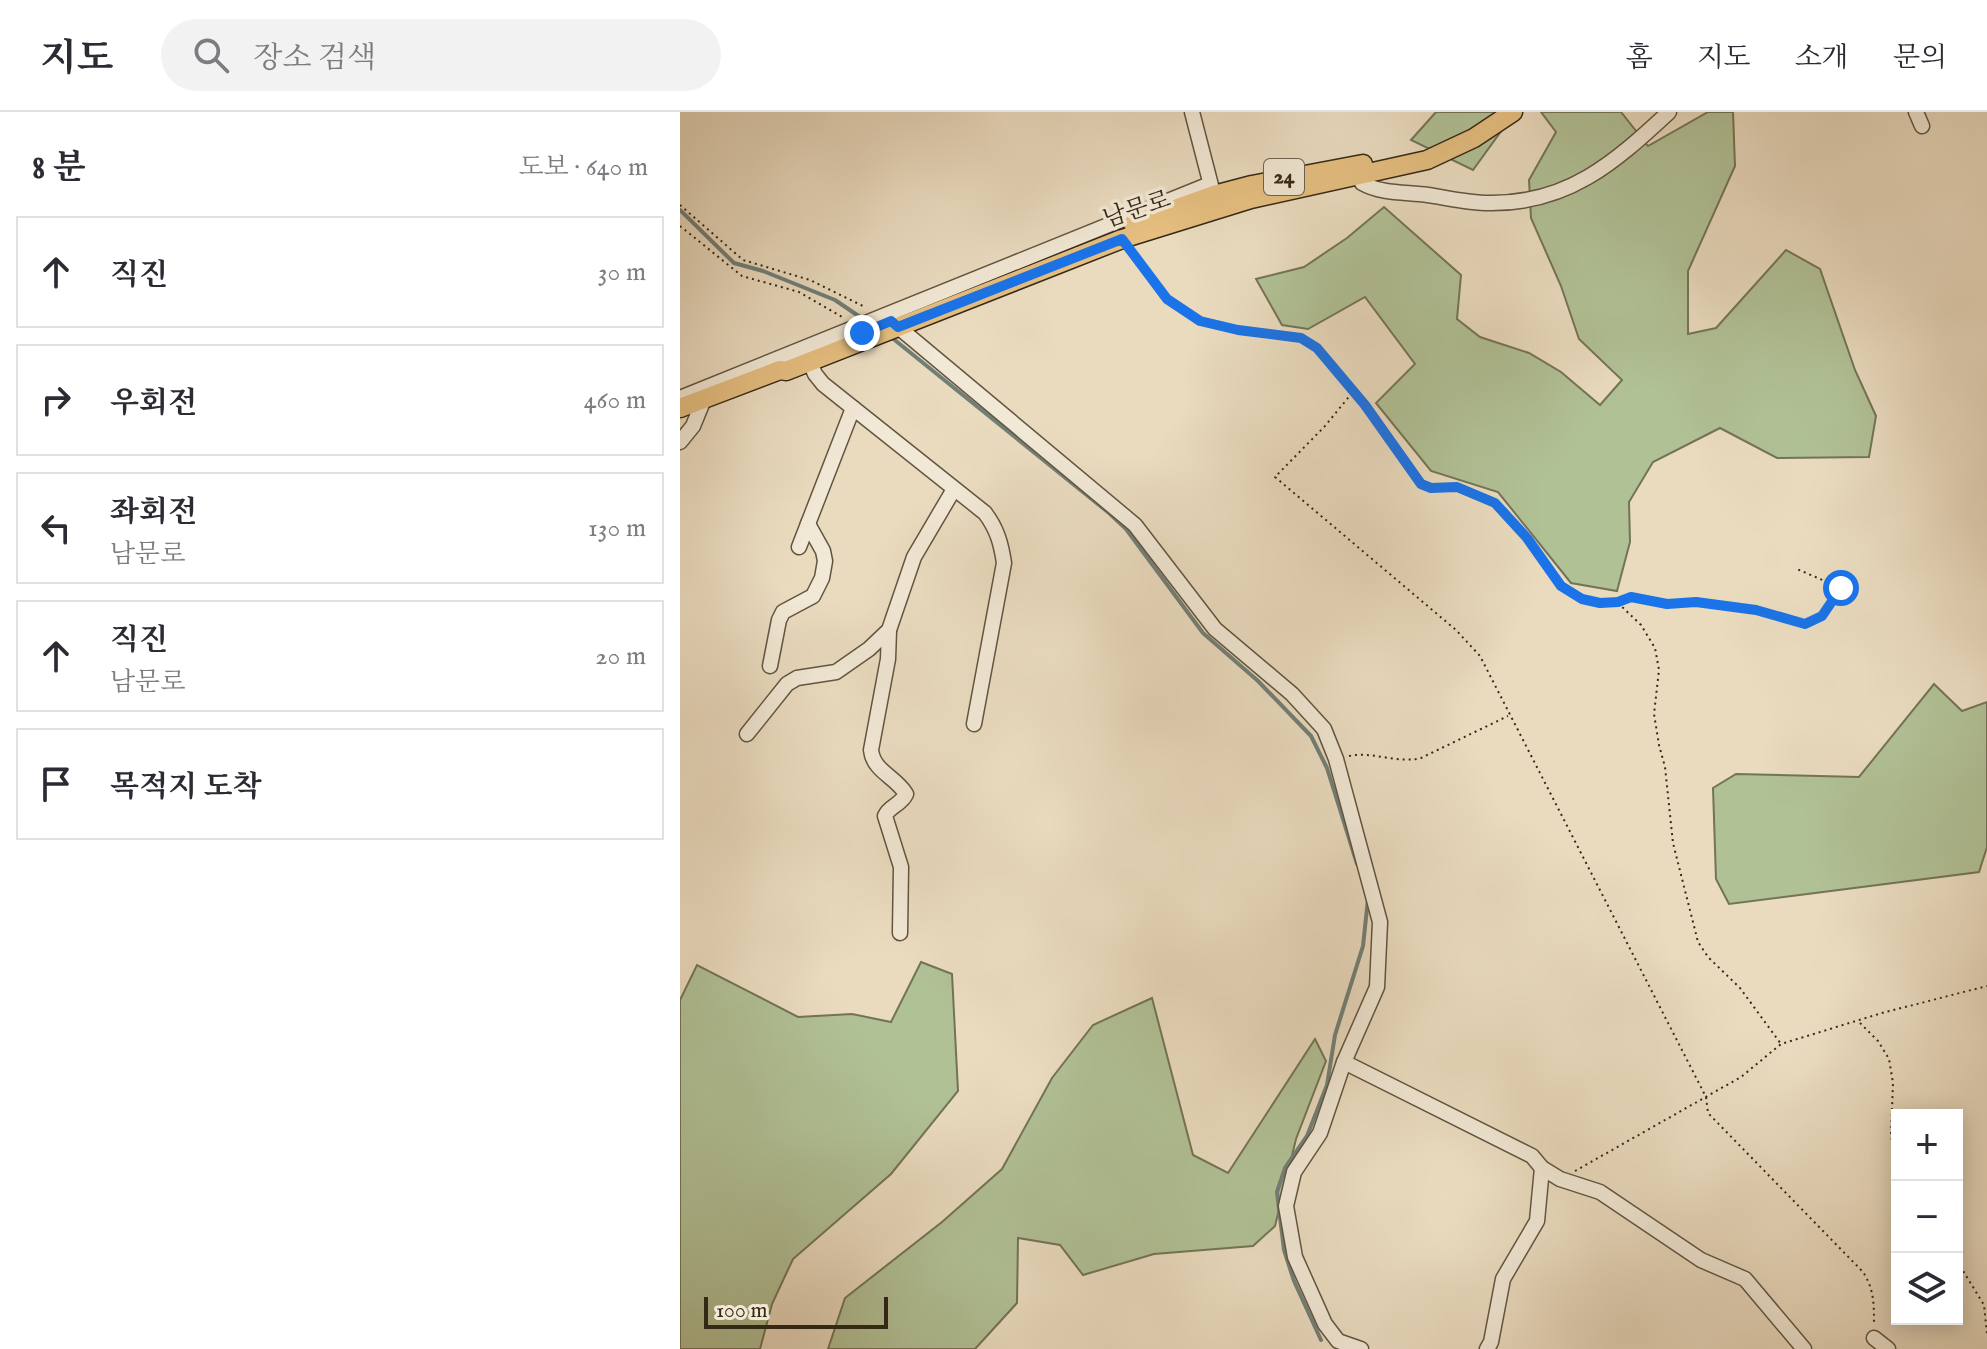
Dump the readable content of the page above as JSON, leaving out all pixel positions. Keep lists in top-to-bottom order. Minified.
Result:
{"streets":{"main road":["24","남문로"]},"scale_bar":"100 m","page":{"header":"지도","search":"장소 검색","nav":["홈","지도","소개","문의"],"heading":["8 분","도보 · 640 m"],"list":[["직진","30 m"],["우회전","460 m"],["좌회전","남문로","130 m"],["직진","남문로","20 m"],"목적지 도착"],"map_buttons":["+","−"],"scale":"100 m"}}
